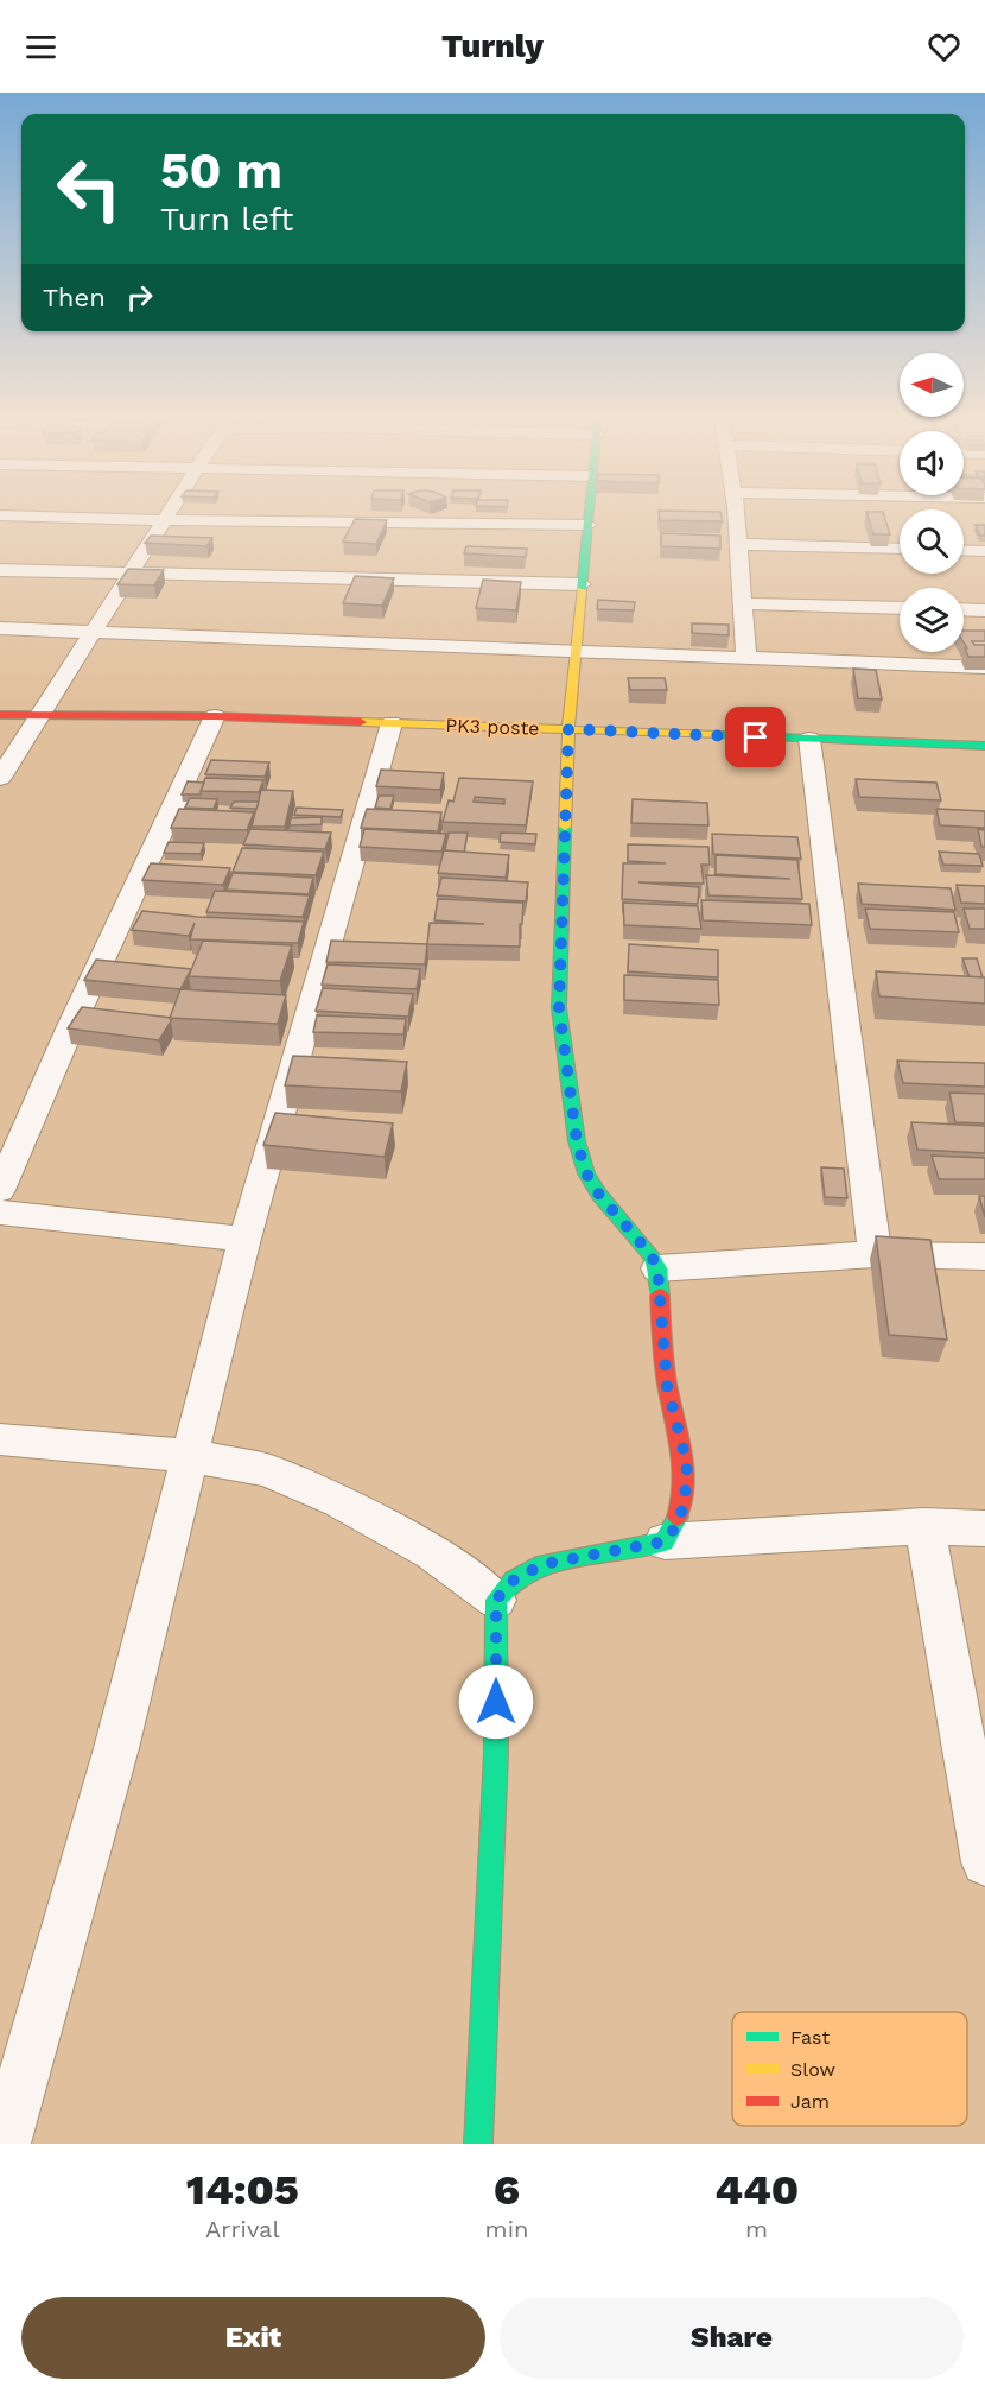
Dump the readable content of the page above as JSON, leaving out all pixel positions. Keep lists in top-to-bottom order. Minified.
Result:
{"streets":{"street":["PK3 poste"]},"legend":["Fast","Slow","Jam"],"north":"left","page":{"header":"Turnly","turn":["50 m","Turn left"],"then":"Then","eta":["14:05","Arrival","6","min","440","m"],"buttons":["Exit","Share"]}}
